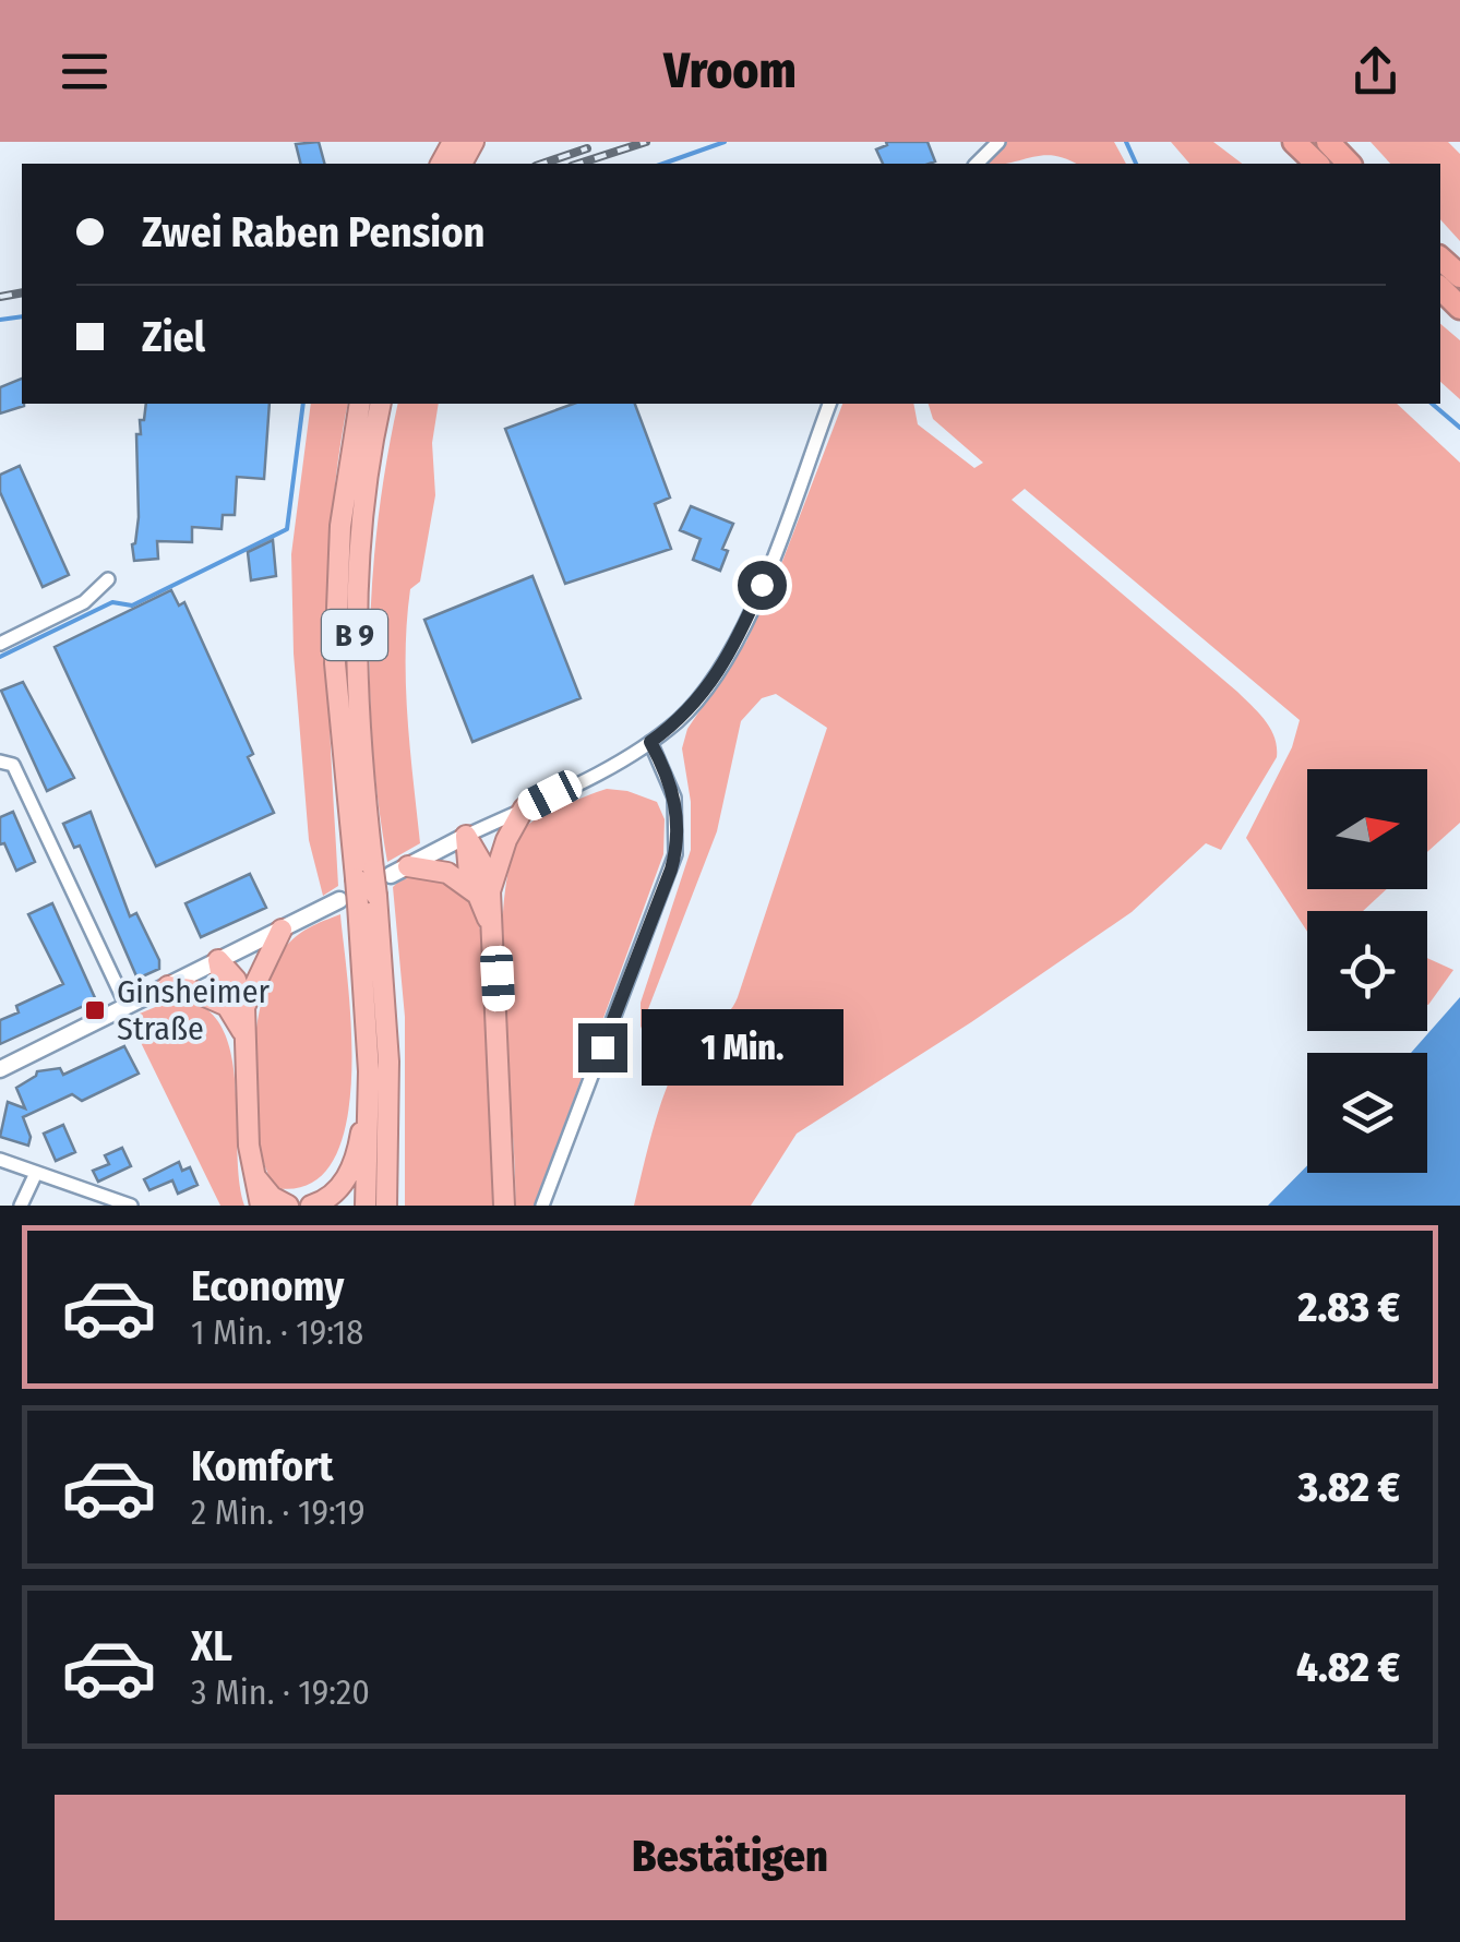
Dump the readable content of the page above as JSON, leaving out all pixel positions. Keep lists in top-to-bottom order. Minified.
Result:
{"streets":{"highway":["B 9"]},"places":{"transit":["Ginsheimer Straße"]},"north":"right","page":{"header":"Vroom","banner":["Zwei Raben Pension","Ziel"],"bubble":"1 Min.","list":[{"name":"Economy","note":"1 Min. · 19:18","value":"2.83 €"},{"name":"Komfort","note":"2 Min. · 19:19","value":"3.82 €"},{"name":"XL","note":"3 Min. · 19:20","value":"4.82 €"}],"buttons":"Bestätigen"}}
